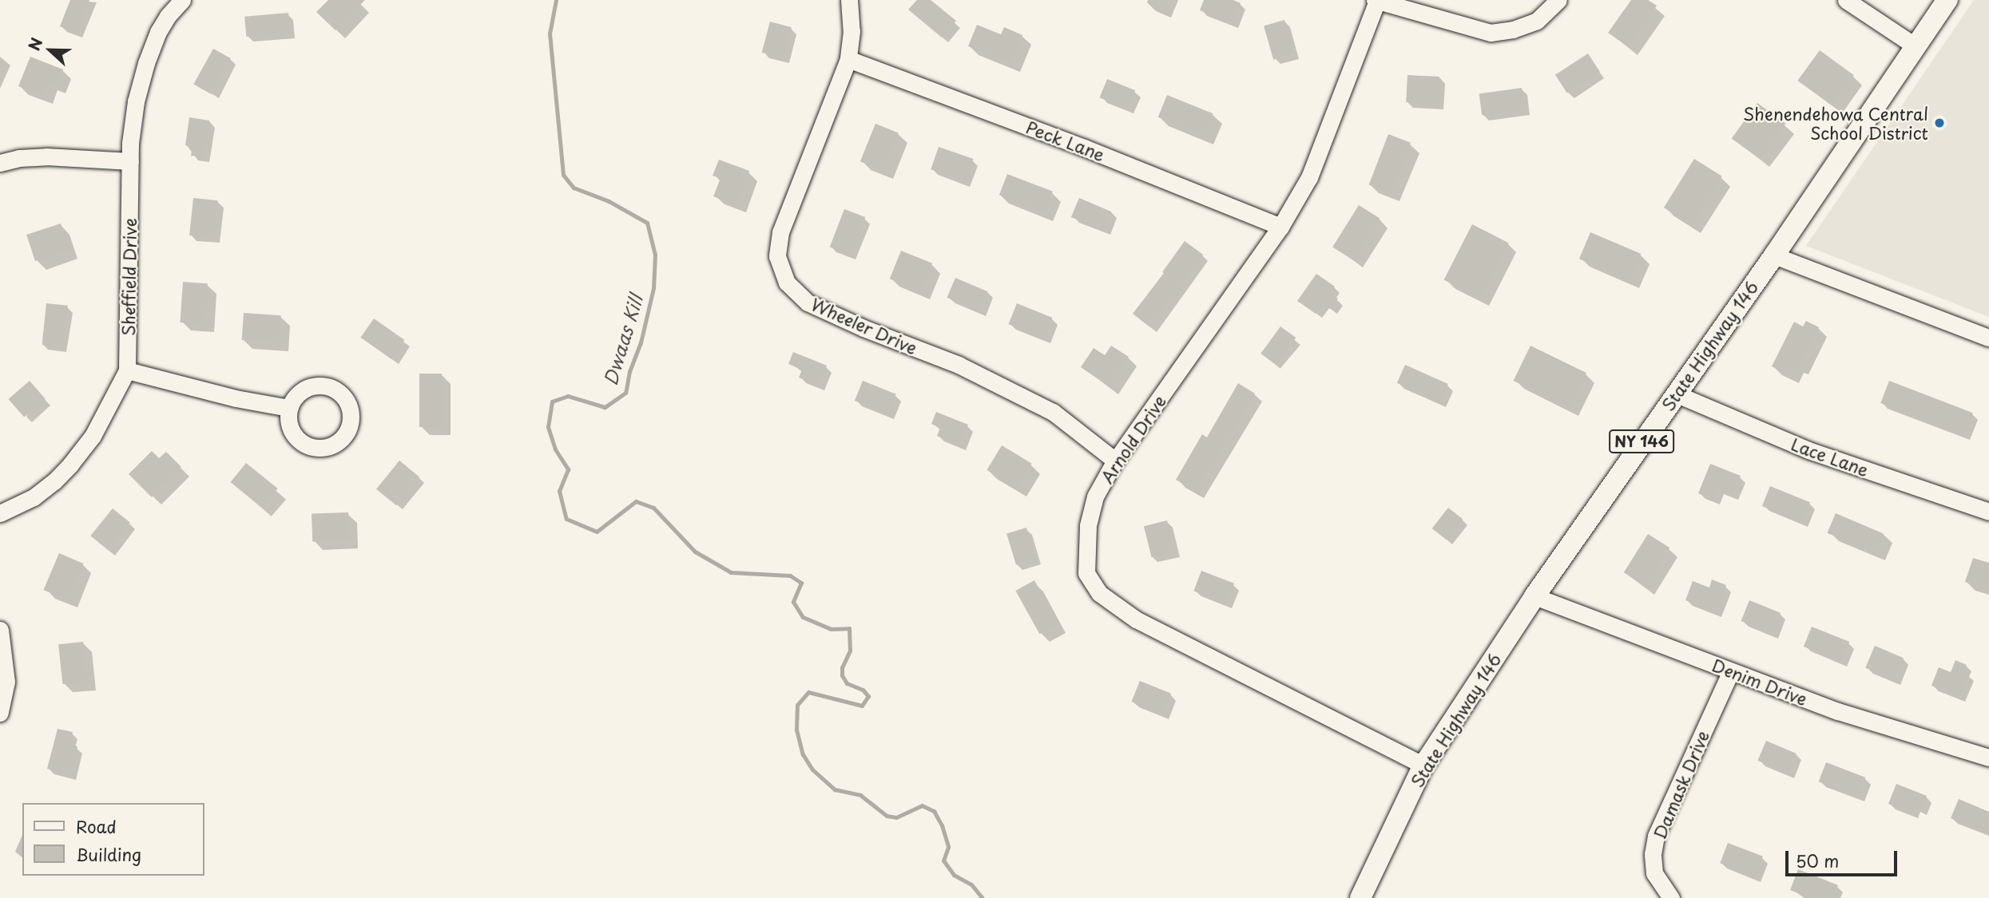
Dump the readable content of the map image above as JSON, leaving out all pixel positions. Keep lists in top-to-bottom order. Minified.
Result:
{"streets":{"main road":["State Highway 146","NY 146"],"street":["Peck Lane","Sheffield Drive","Wheeler Drive","Arnold Drive","Lace Lane","Denim Drive","Damask Drive"]},"crossings":[["Peck Lane","Wheeler Drive"],["Peck Lane","Arnold Drive"],["Wheeler Drive","Arnold Drive"],["State Highway 146","Arnold Drive"],["State Highway 146","Lace Lane"],["State Highway 146","Denim Drive"],["Denim Drive","Damask Drive"]],"water":["Dwaas Kill"],"places":["Shenendehowa Central School District"],"legend":["Road","Building"],"scale_bar":"50 m","north":"left"}
